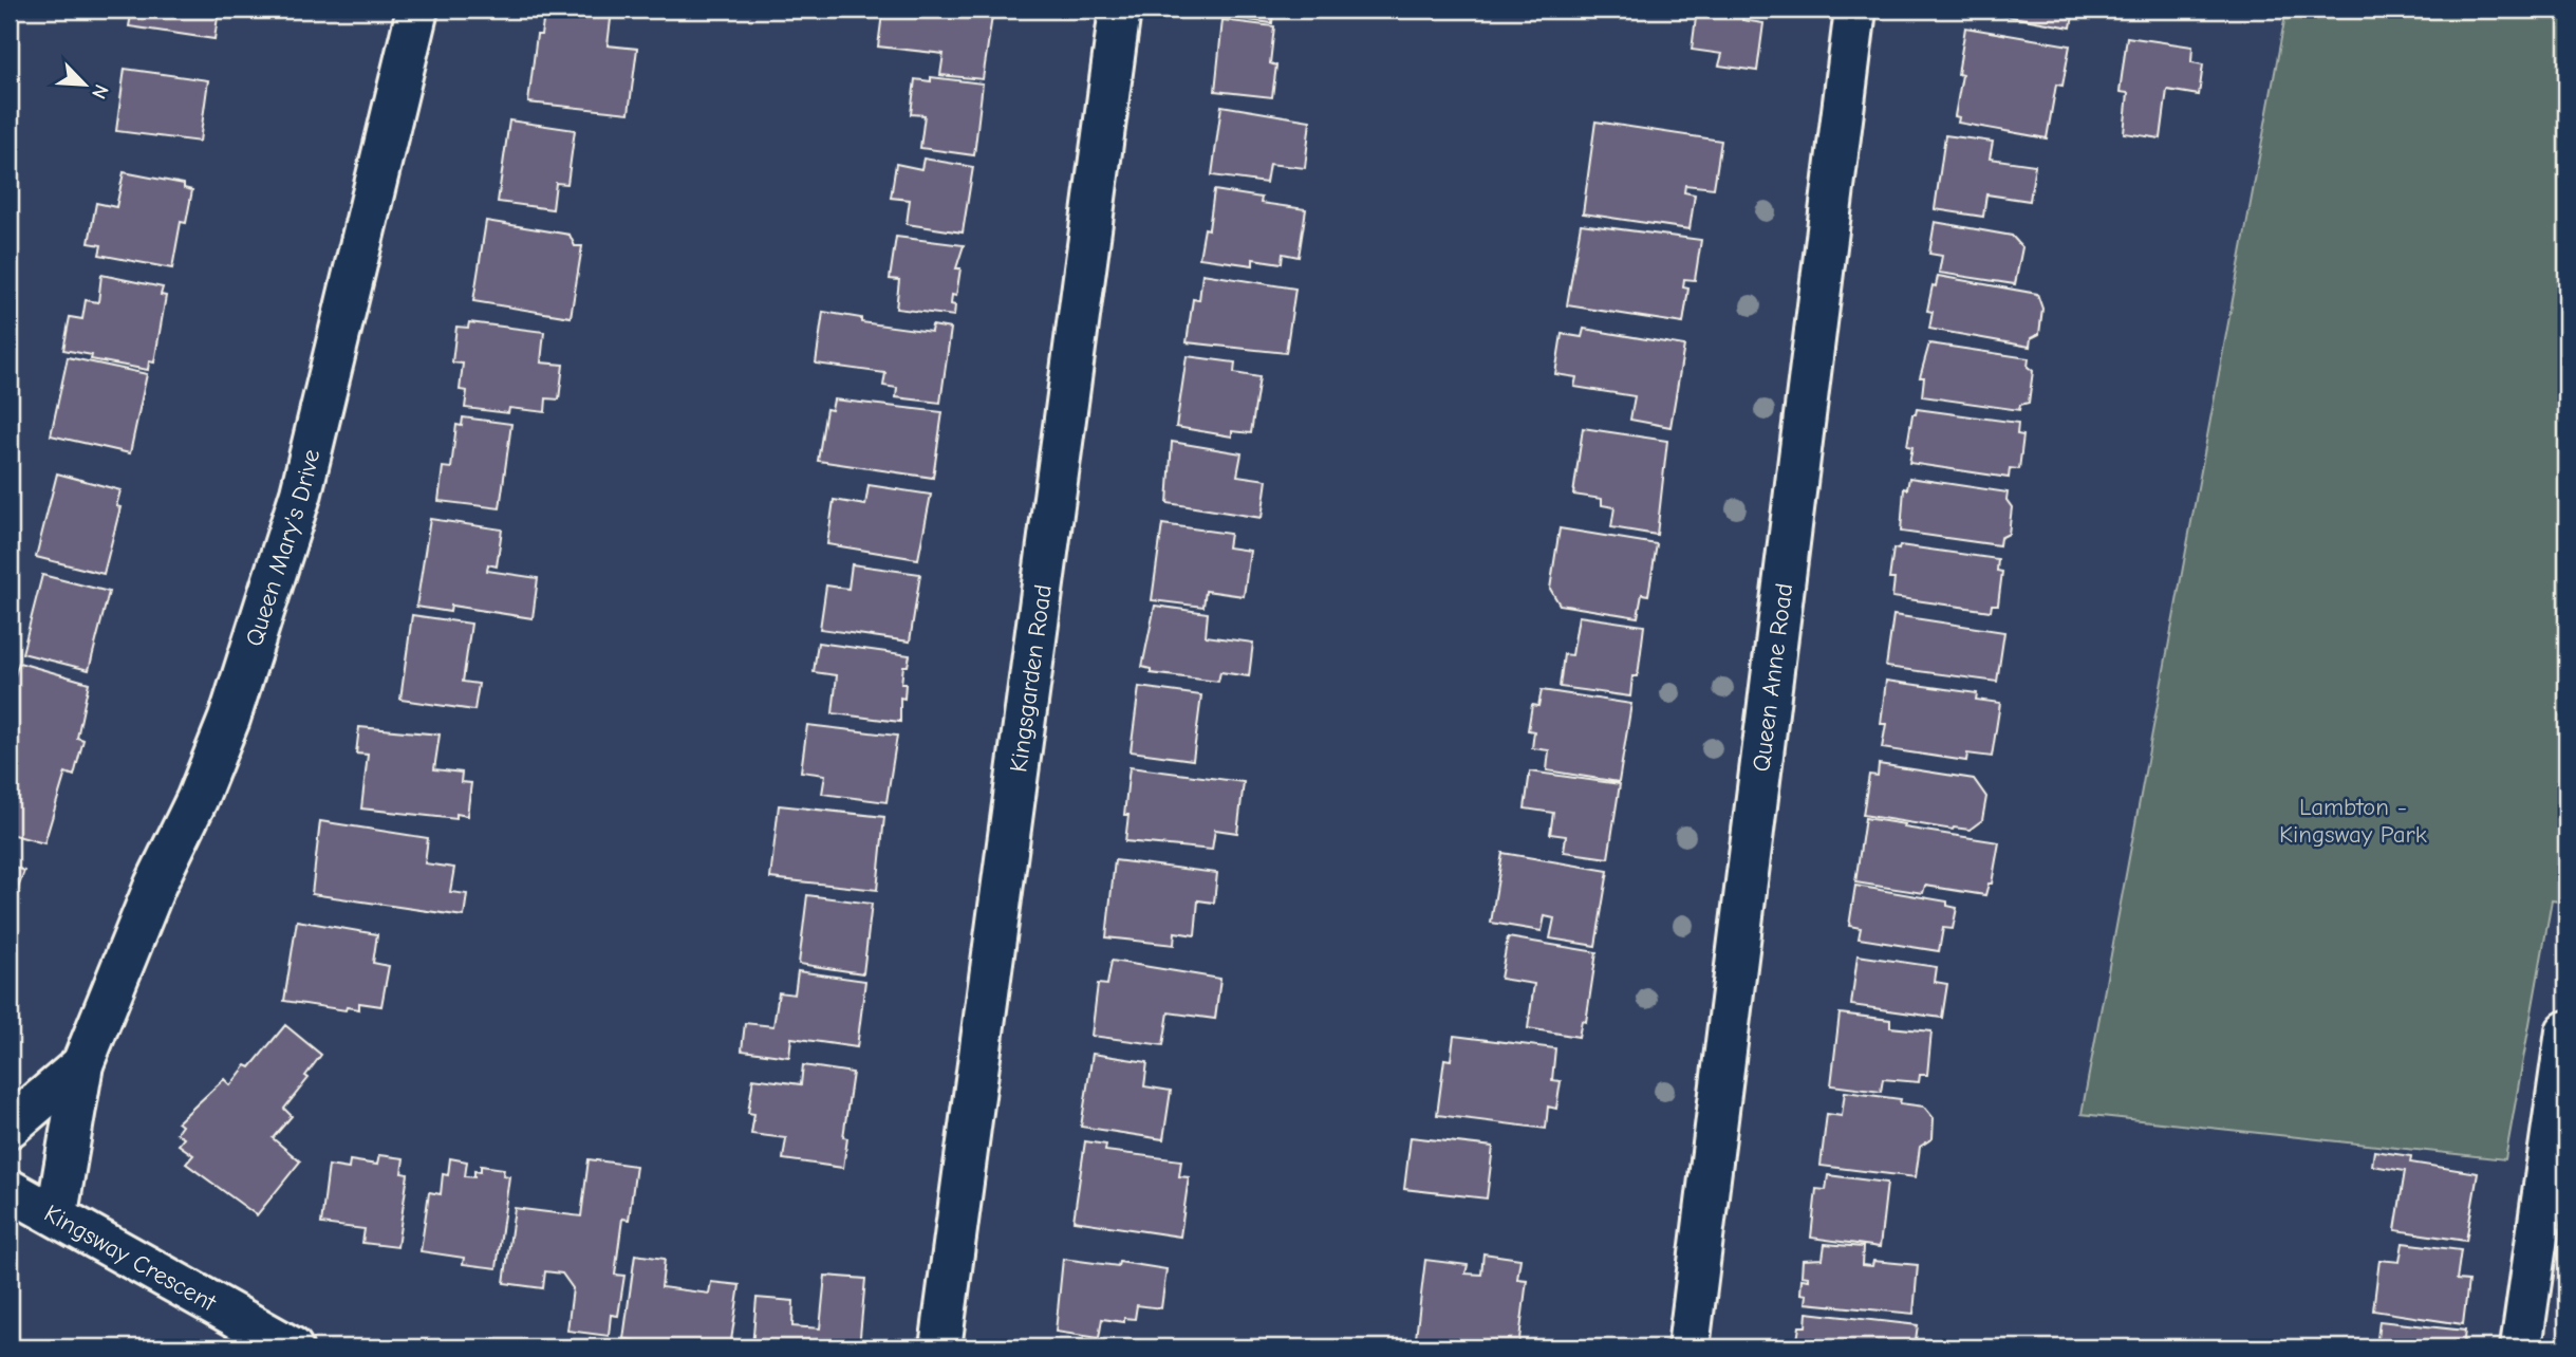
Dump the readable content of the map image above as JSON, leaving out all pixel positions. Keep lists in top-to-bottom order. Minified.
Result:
{"streets":{"street":["Queen Mary's Drive","Kingsgarden Road","Queen Anne Road","Kingsway Crescent"]},"crossings":[["Queen Mary's Drive","Kingsway Crescent"]],"parks":["Lambton - Kingsway Park"],"north":"bottom right"}
